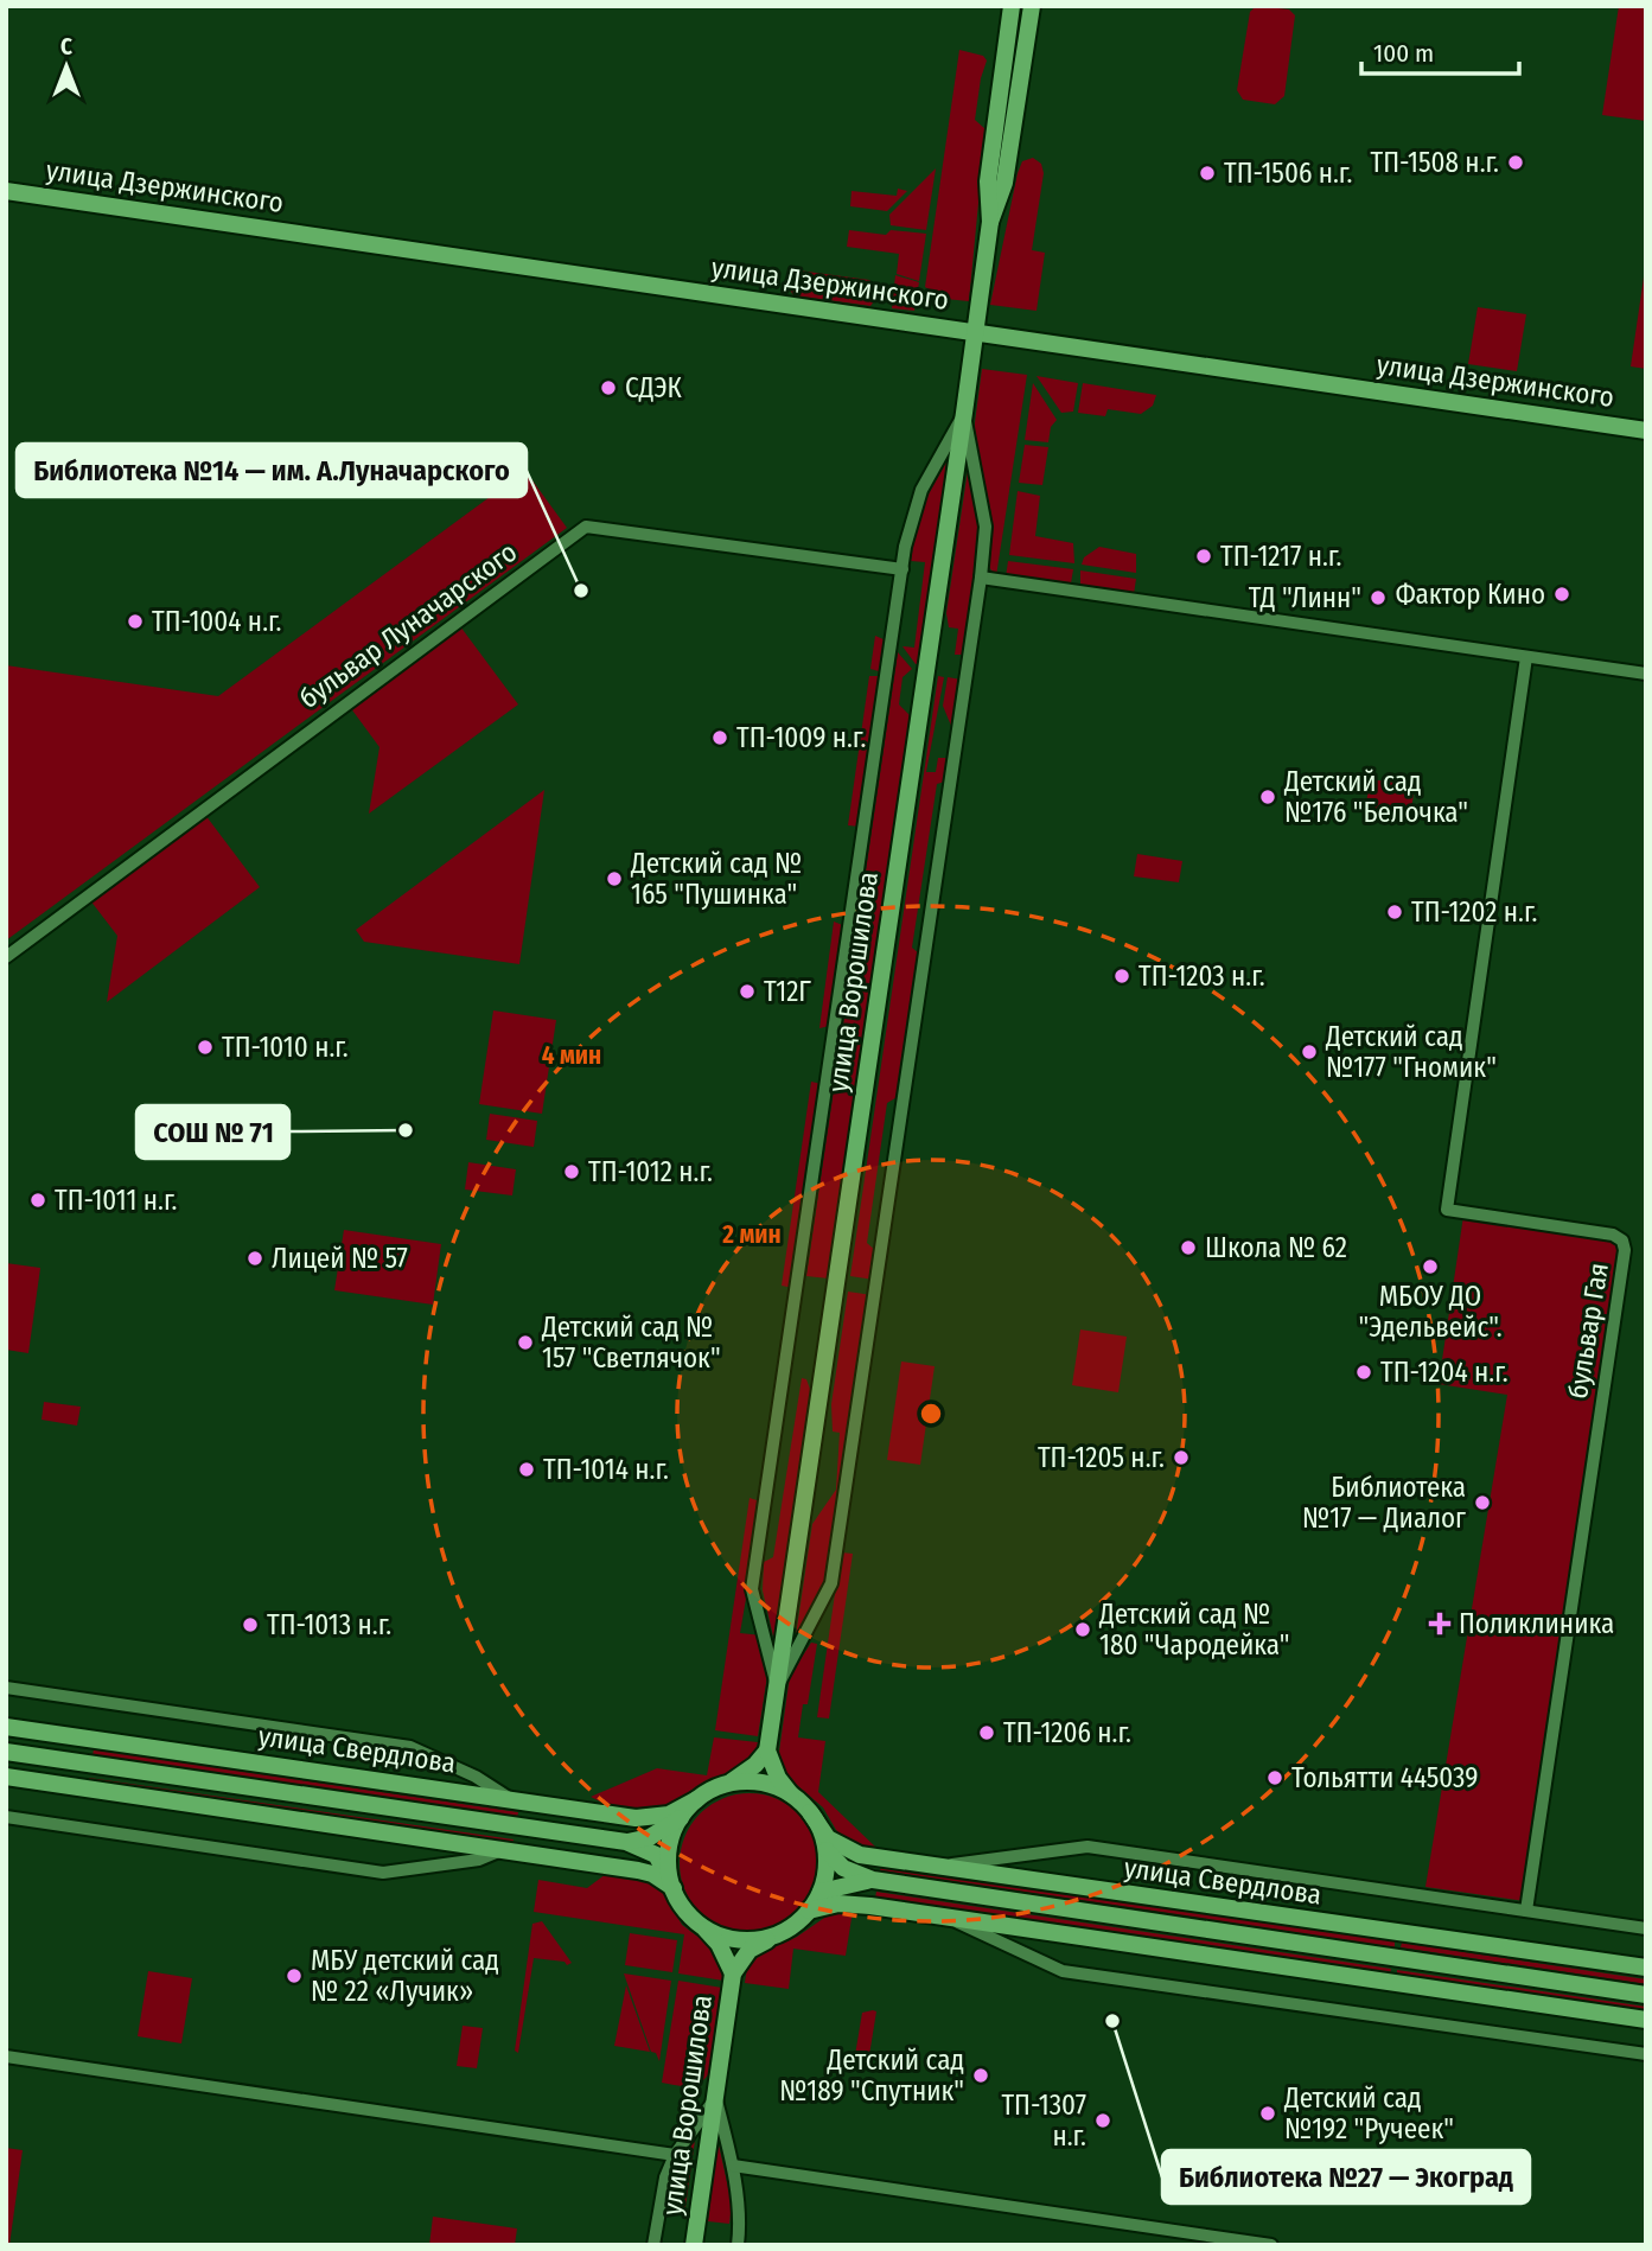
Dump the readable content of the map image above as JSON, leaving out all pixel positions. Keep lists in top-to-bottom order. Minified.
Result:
{"streets":{"main road":["улица Дзержинского","улица Ворошилова","улица Свердлова"],"street":["бульвар Луначарского","бульвар Гая"]},"crossings":[["улица Дзержинского","улица Ворошилова"]],"places":{"other":["ТП-1508 н.г.","ТП-1506 н.г.","СДЭК","ТП-1217 н.г.","Библиотека №14 — им. А.Луначарского","Фактор Кино","ТД \"Линн\"","ТП-1004 н.г.","ТП-1009 н.г.","Детский сад №176 \"Белочка\"","Детский сад № 165 \"Пушинка\"","ТП-1202 н.г.","ТП-1203 н.г.","T12Г","ТП-1010 н.г.","Детский сад №177 \"Гномик\"","СОШ № 71","ТП-1012 н.г.","ТП-1011 н.г.","Школа № 62","Лицей № 57","МБОУ ДО \"Эдельвейс\".","Детский сад № 157 \"Светлячок\"","ТП-1204 н.г.","ТП-1205 н.г.","ТП-1014 н.г.","Библиотека №17 — Диалог","ТП-1013 н.г.","Детский сад № 180 \"Чародейка\"","ТП-1206 н.г.","Тольятти 445039","МБУ детский сад № 22 «Лучик»","Библиотека №27 — Экоград","Детский сад №189 \"Спутник\"","Детский сад №192 \"Ручеек\"","ТП-1307 н.г."],"health":["Поликлиника"]},"scale_bar":"100 m","north":"top","rings":["4 мин","2 мин"]}
